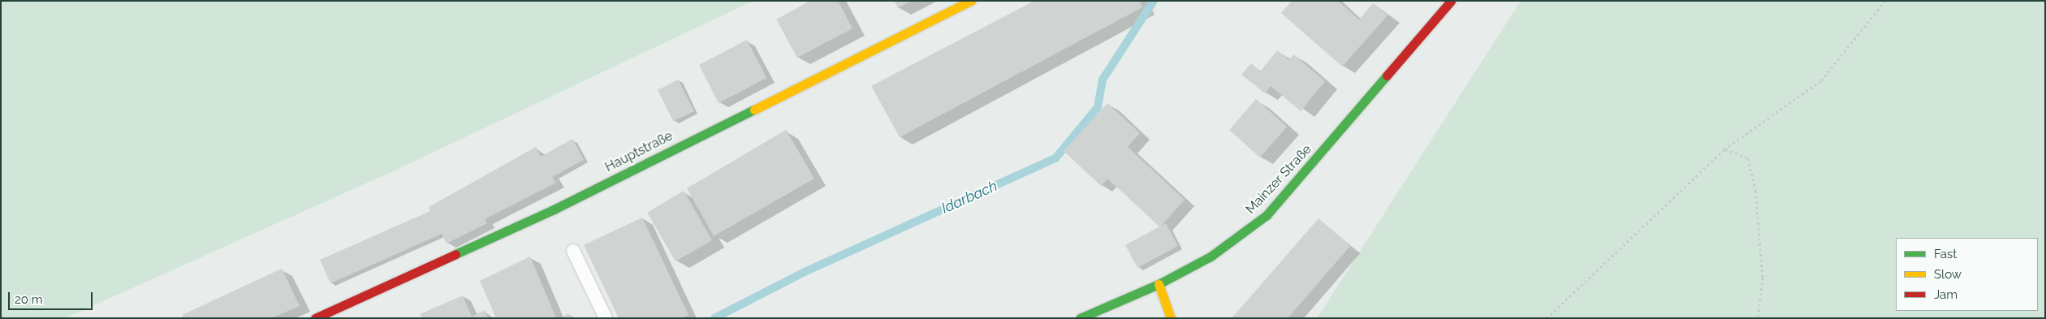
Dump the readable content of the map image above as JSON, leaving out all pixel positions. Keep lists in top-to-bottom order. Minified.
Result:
{"streets":{"main road":["Hauptstraße","Mainzer Straße"]},"water":["Idarbach"],"legend":["Fast","Slow","Jam"],"scale_bar":"20 m"}
